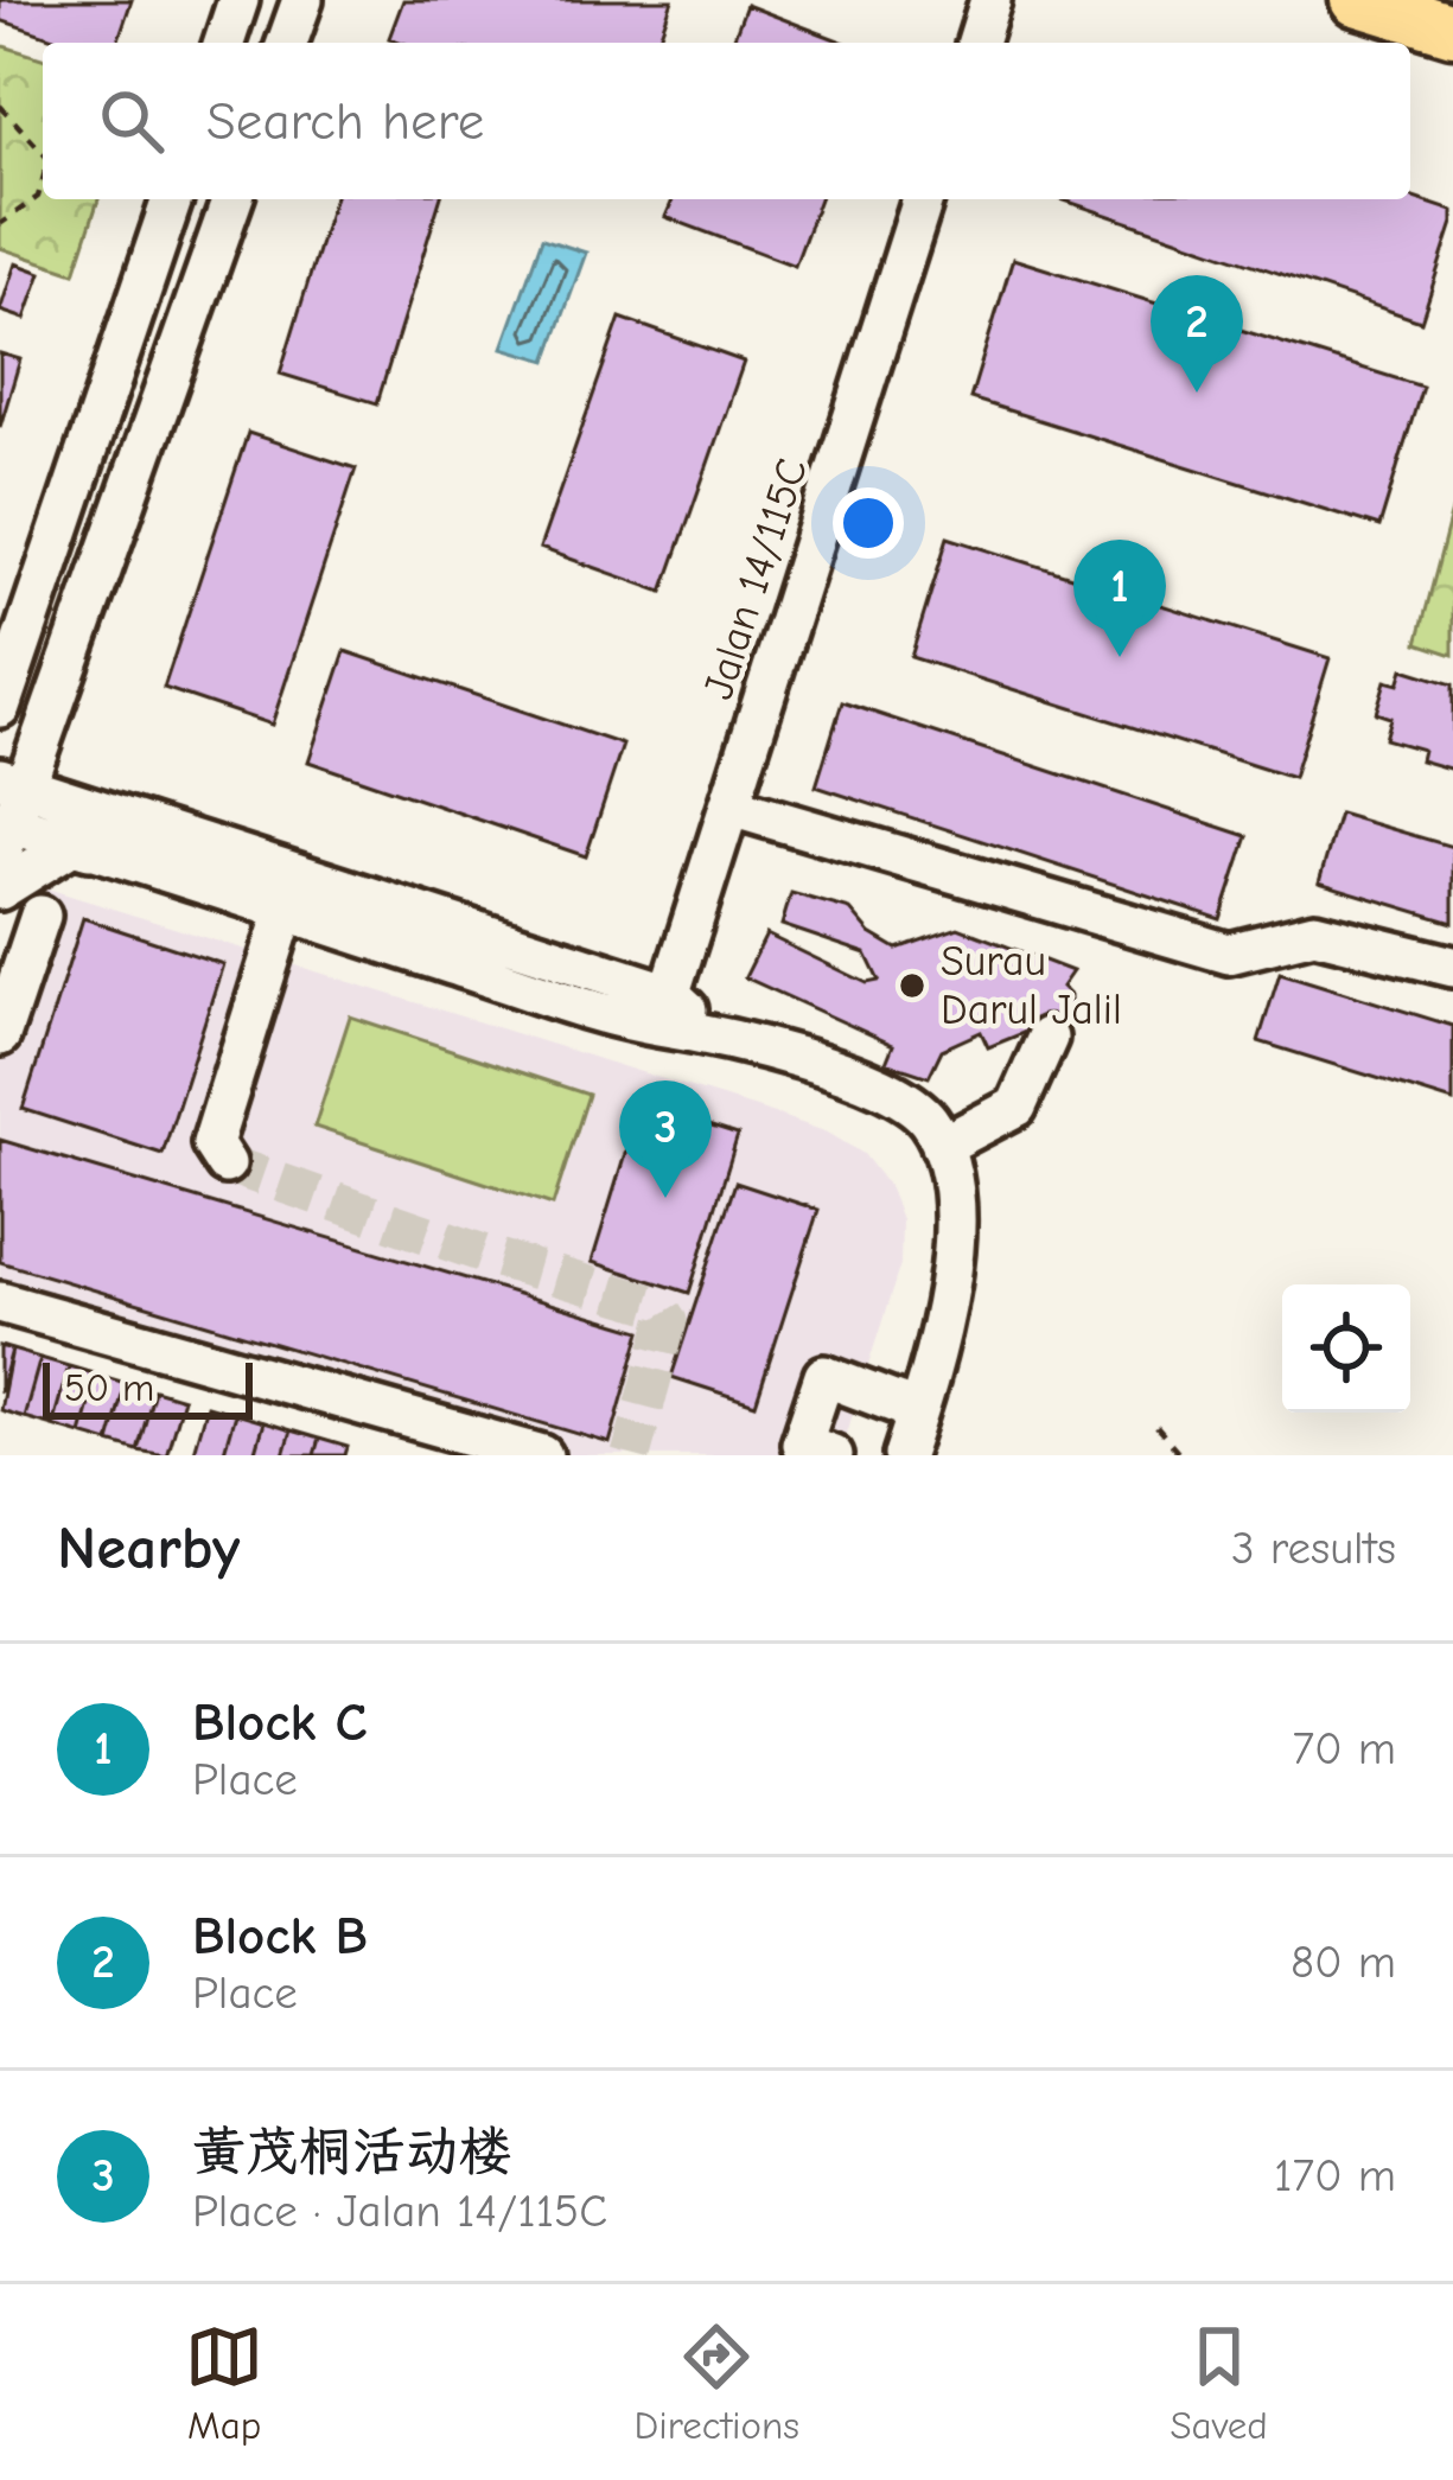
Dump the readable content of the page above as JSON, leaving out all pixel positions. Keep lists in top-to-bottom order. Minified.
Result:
{"streets":{"street":["Jalan 14/115C"]},"places":["Surau Darul Jalil"],"scale_bar":"50 m","page":{"search":"Search here","pins":["2","1","3"],"scale":"50 m","heading":["Nearby","3 results"],"list":[{"mark":"1","name":"Block C","note":"Place","value":"70 m"},{"mark":"2","name":"Block B","note":"Place","value":"80 m"},{"mark":"3","name":"黄茂桐活动楼","note":"Place · Jalan 14/115C","value":"170 m"}],"nav":["Map","Directions","Saved"]}}
